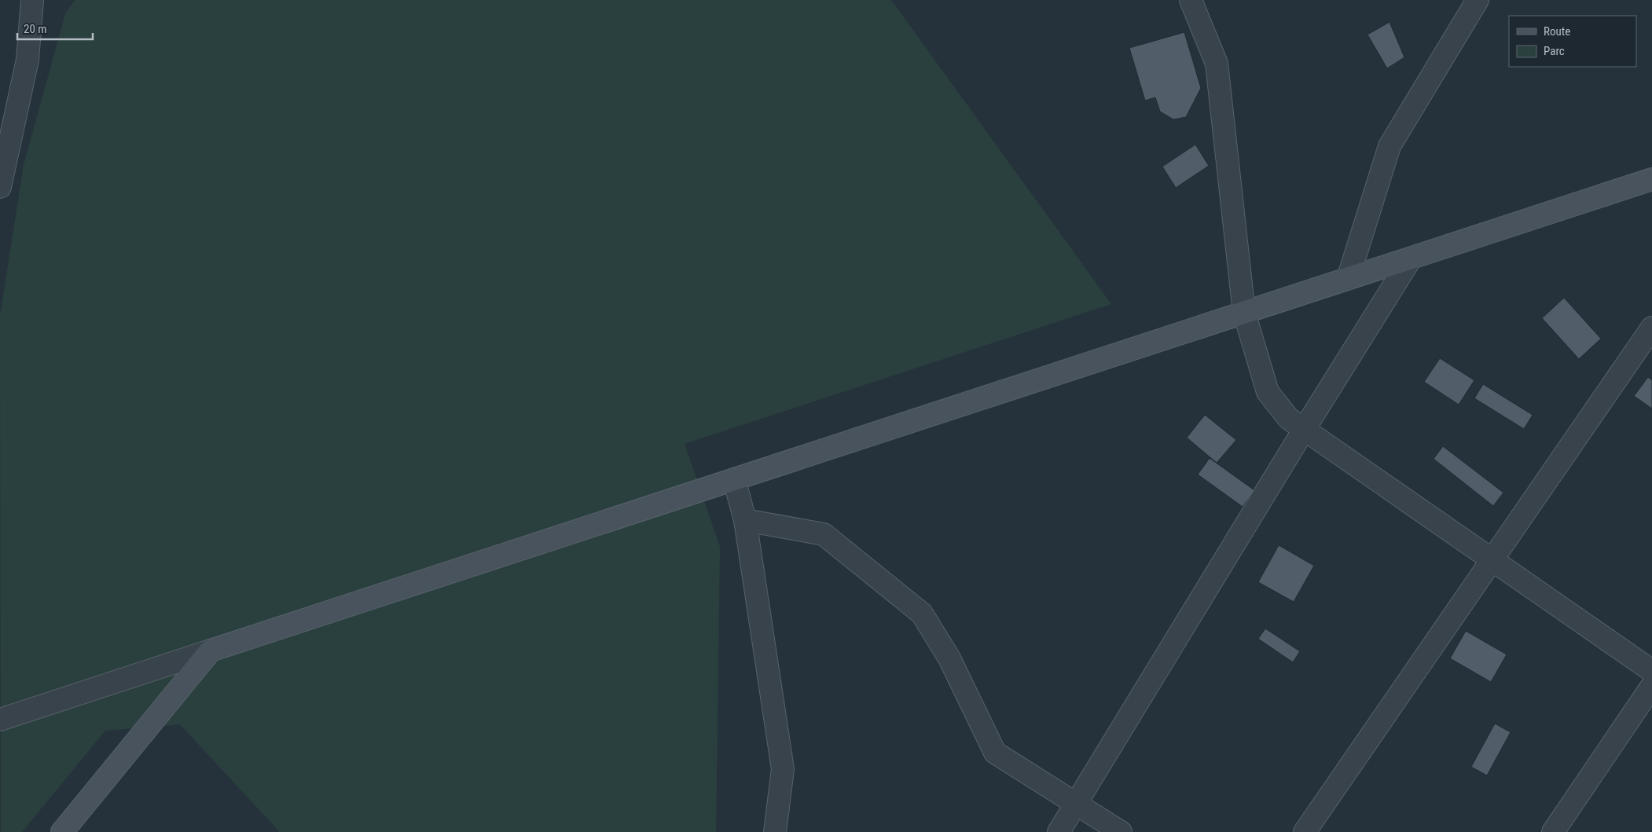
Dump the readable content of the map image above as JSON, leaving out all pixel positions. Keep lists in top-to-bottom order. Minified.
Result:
{"legend":["Route","Parc"],"scale_bar":"20 m"}
